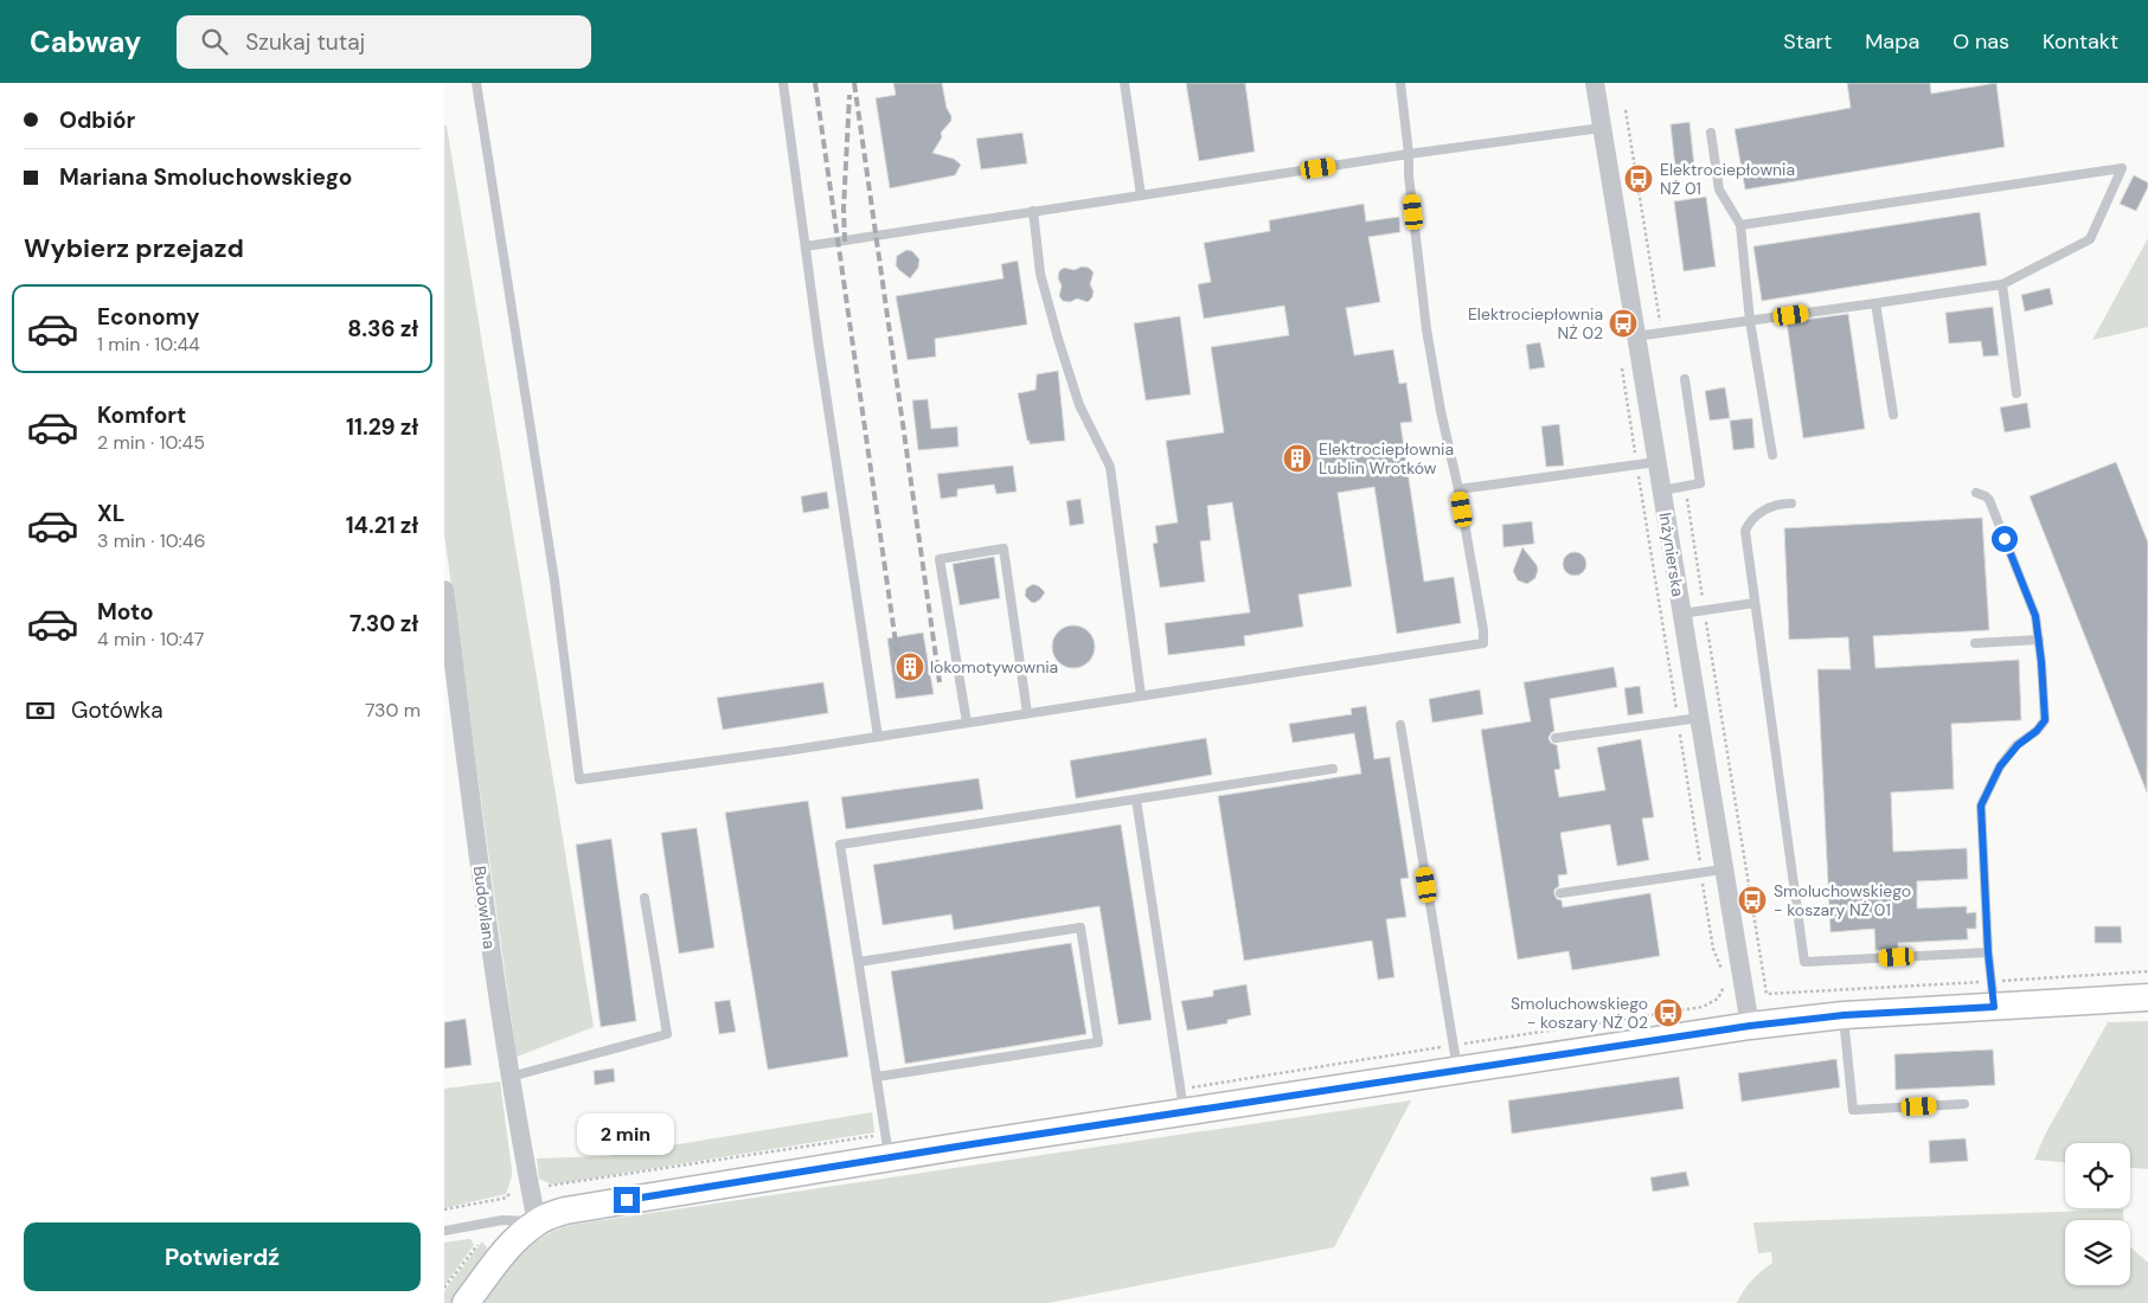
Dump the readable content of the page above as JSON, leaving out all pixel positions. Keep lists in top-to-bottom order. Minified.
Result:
{"streets":{"street":["Inżynierska","Budowlana"]},"places":{"bus stop":["Elektrociepłownia NŻ 01","Elektrociepłownia NŻ 02","Smoluchowskiego - koszary NŻ 01","Smoluchowskiego - koszary NŻ 02"],"building":["Elektrociepłownia Lublin Wrotków","lokomotywownia"]},"page":{"header":"Cabway","search":"Szukaj tutaj","nav":["Start","Mapa","O nas","Kontakt"],"banner":["Odbiór","Mariana Smoluchowskiego"],"heading":"Wybierz przejazd","list":[{"name":"Economy","note":"1 min · 10:44","value":"8.36 zł"},{"name":"Komfort","note":"2 min · 10:45","value":"11.29 zł"},{"name":"XL","note":"3 min · 10:46","value":"14.21 zł"},{"name":"Moto","note":"4 min · 10:47","value":"7.30 zł"}],"pay":["Gotówka","730 m"],"bubble":"2 min","buttons":"Potwierdź"}}
